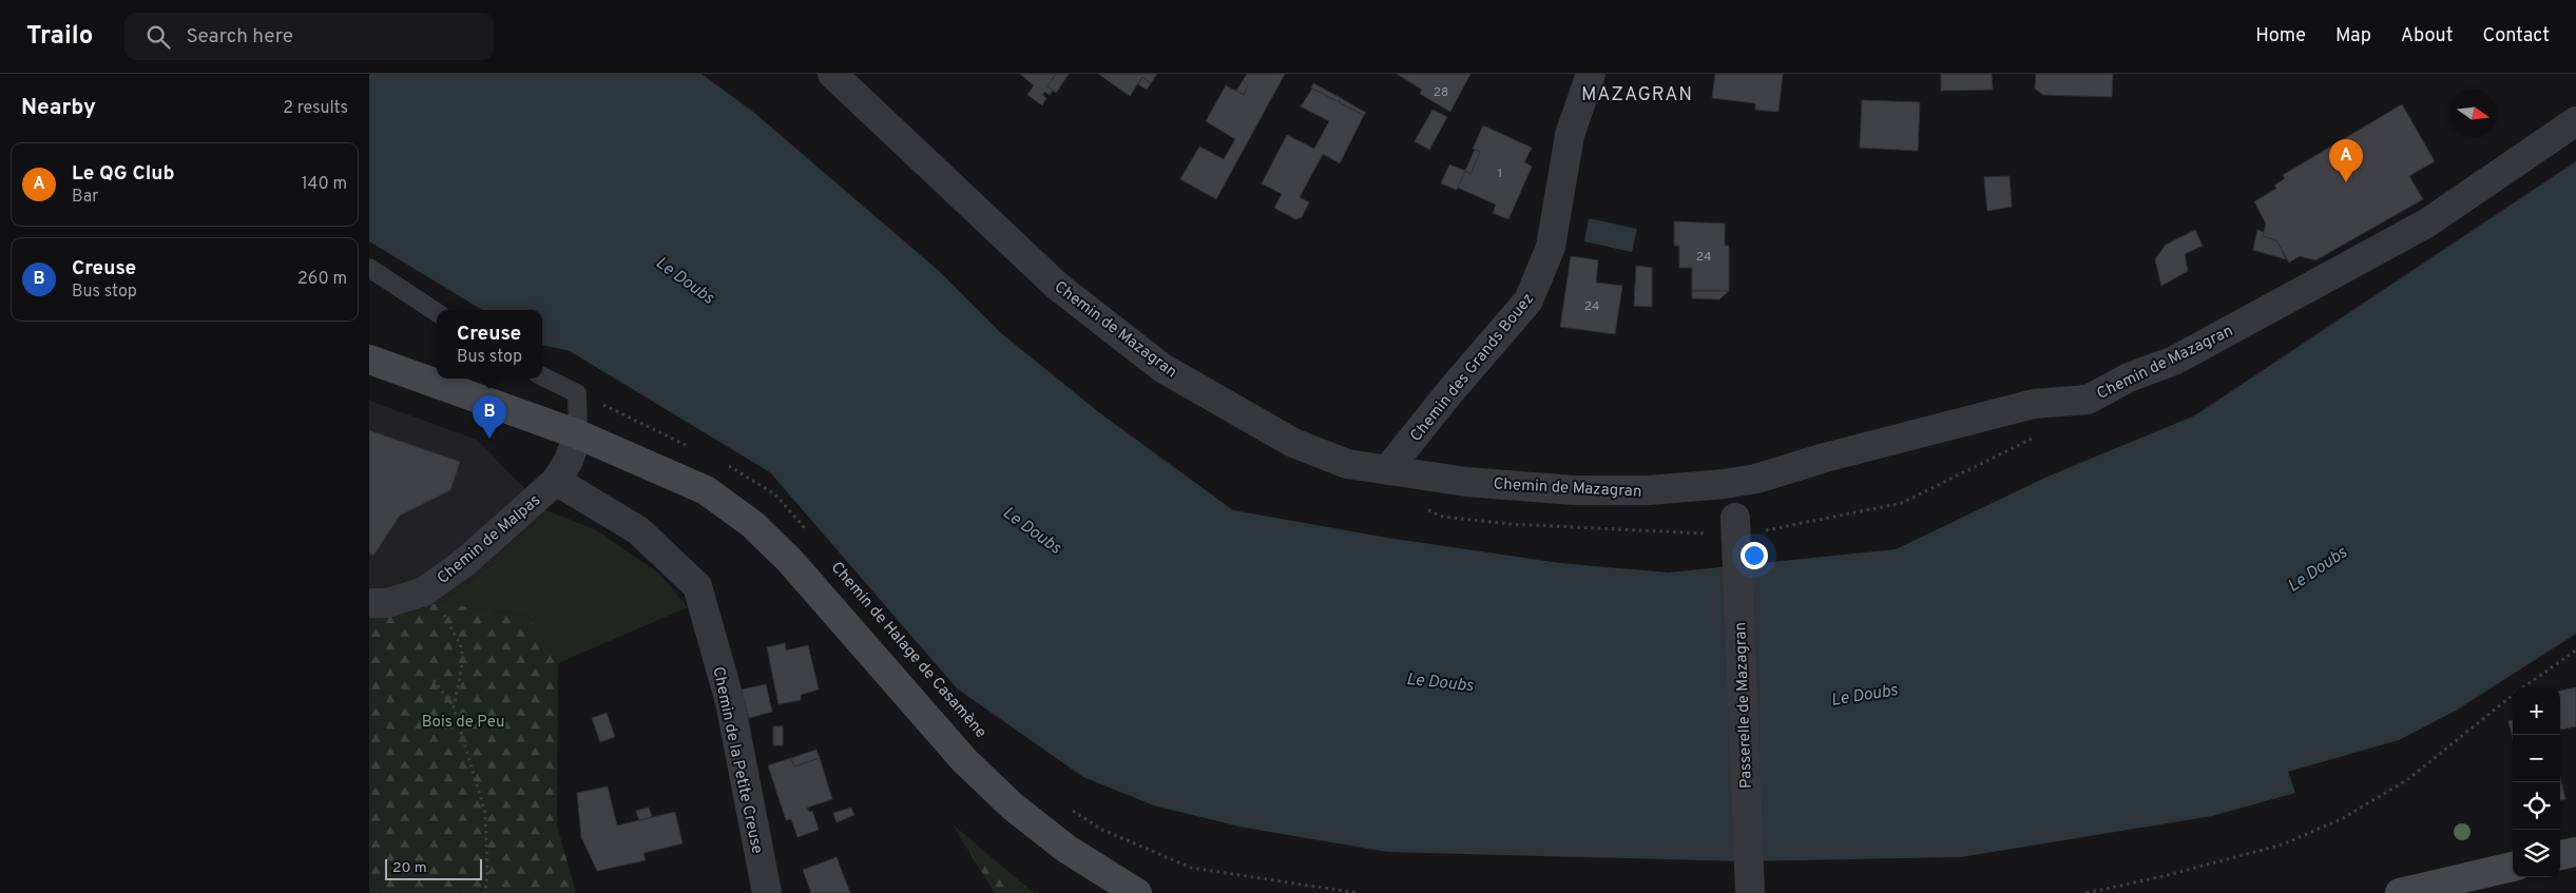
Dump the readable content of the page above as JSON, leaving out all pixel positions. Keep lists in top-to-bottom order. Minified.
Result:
{"streets":{"street":["Chemin de Mazagran","Chemin des Grands Bouez","Chemin de Malpas","Passerelle de Mazagran","Chemin de la Petite Creuse"]},"crossings":[["Chemin de Mazagran","Chemin des Grands Bouez"],["Chemin de Mazagran","Passerelle de Mazagran"],["Chemin de Malpas","Chemin de la Petite Creuse"]],"districts":["MAZAGRAN"],"water":["Le Doubs"],"parks":["Bois de Peu"],"house_numbers":["28","1","24","24"],"scale_bar":"20 m","north":"right","page":{"header":"Trailo","search":"Search here","nav":["Home","Map","About","Contact"],"heading":["Nearby","2 results"],"pins":["A","B"],"list":[{"mark":"A","name":"Le QG Club","note":"Bar","value":"140 m"},{"mark":"B","name":"Creuse","note":"Bus stop","value":"260 m"}],"popup":["Creuse","Bus stop"],"map_buttons":["+","−"],"scale":"20 m"}}
